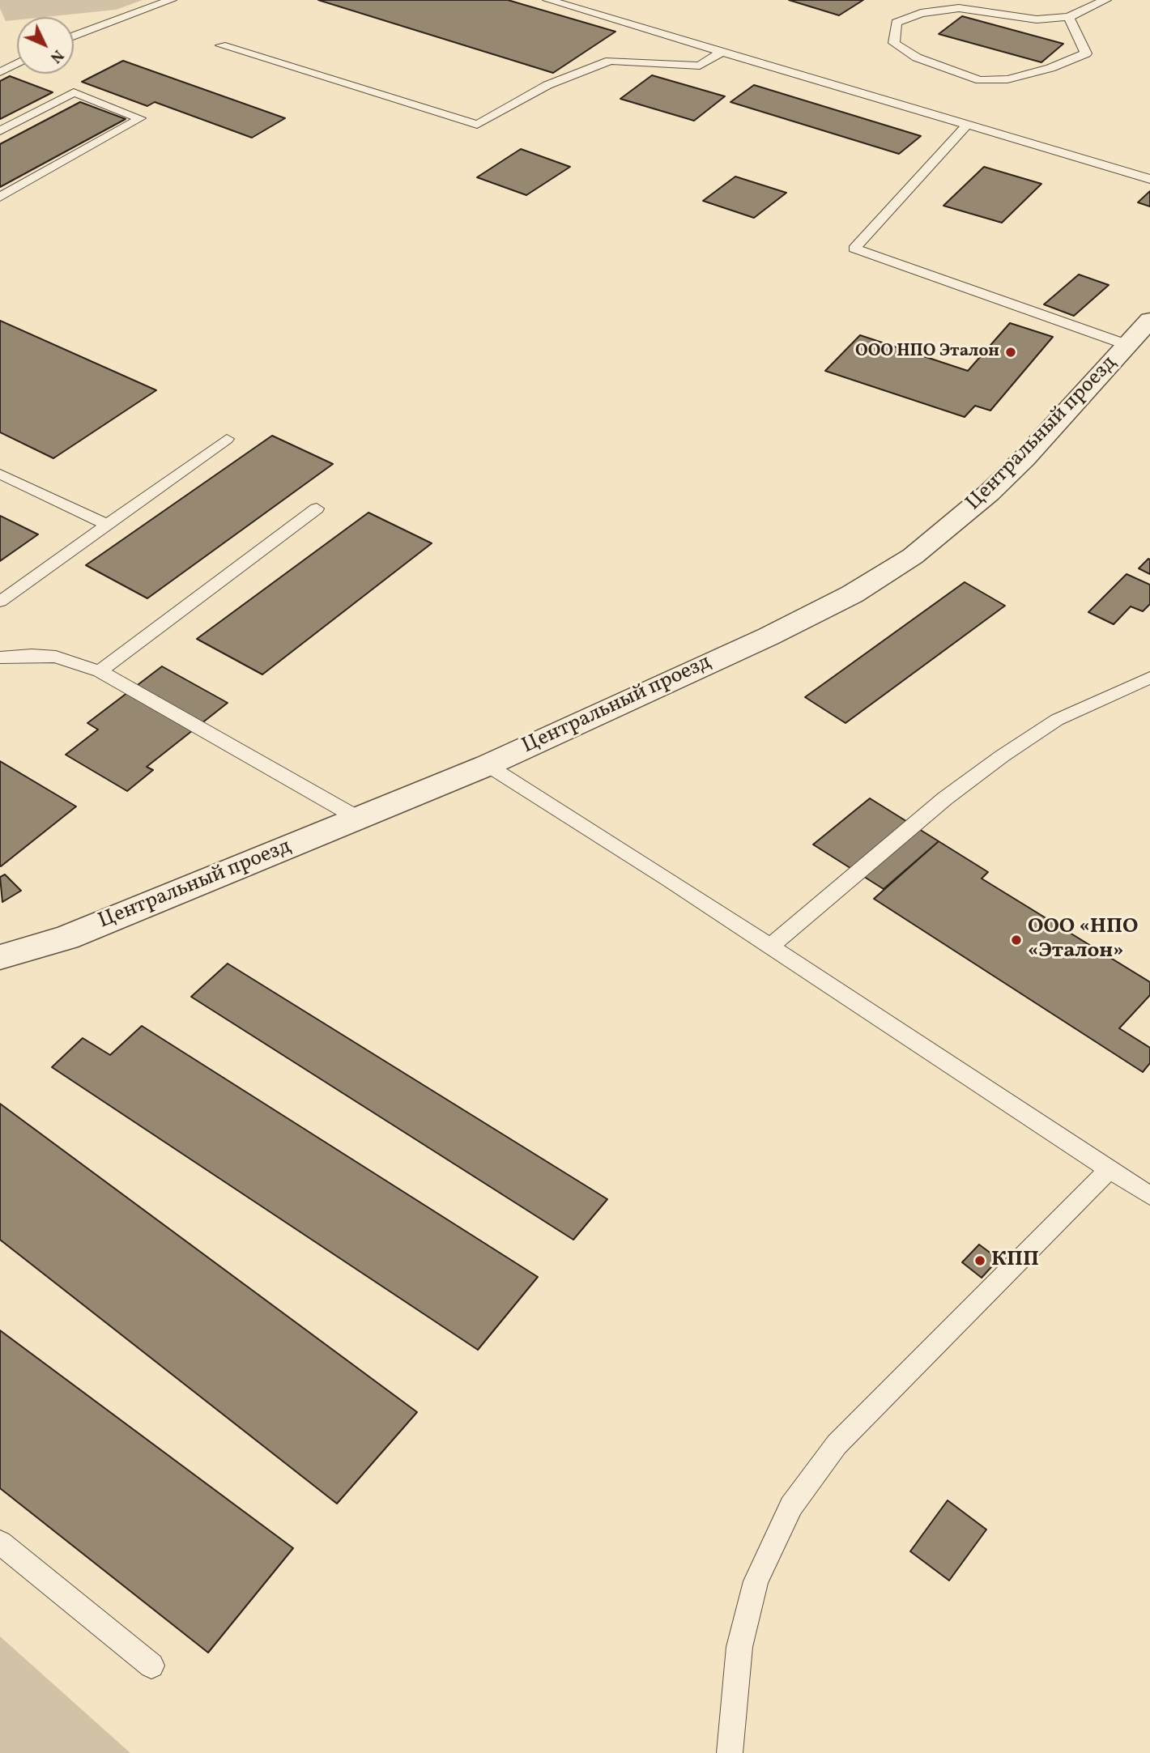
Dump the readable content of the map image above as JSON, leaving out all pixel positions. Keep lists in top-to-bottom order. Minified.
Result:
{"streets":{"street":["Центральный проезд"]},"places":["ООО НПО Эталон","ООО «НПО «Эталон»","КПП"],"north":"bottom right"}
